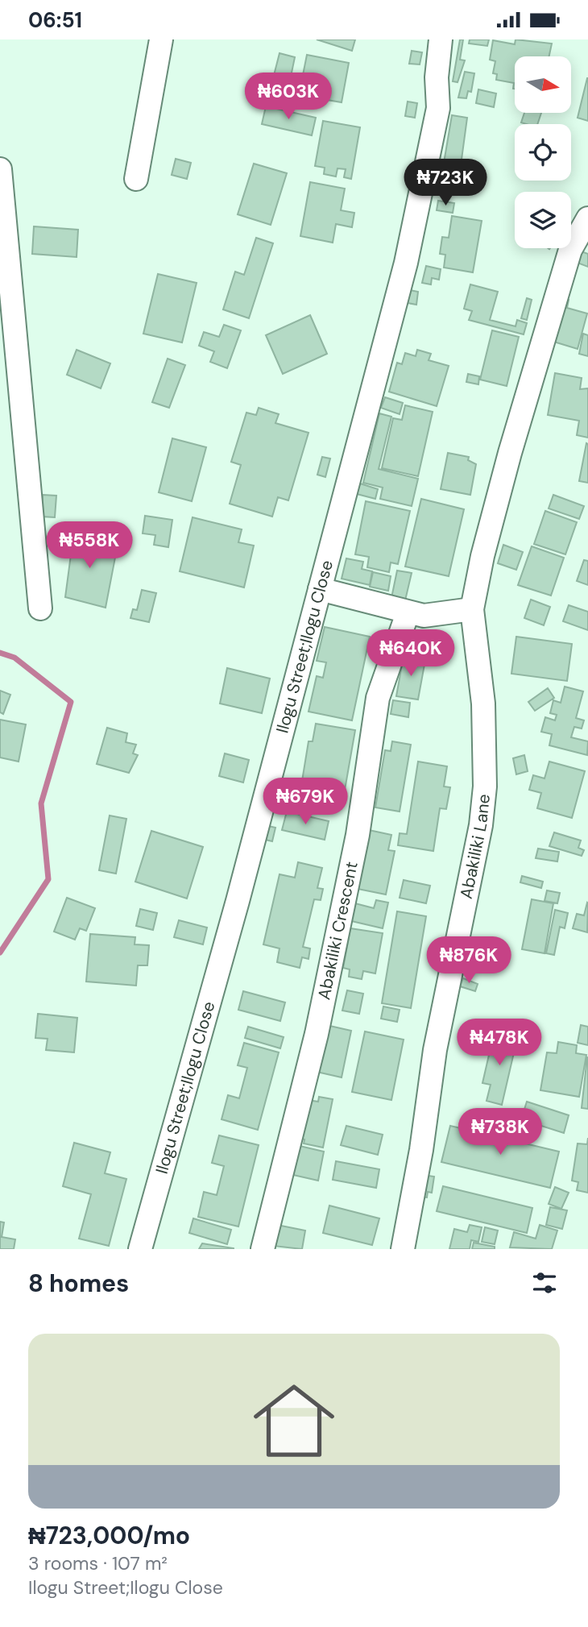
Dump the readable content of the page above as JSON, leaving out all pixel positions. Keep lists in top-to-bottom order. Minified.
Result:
{"streets":{"street":["Ilogu Street;Ilogu Close","Abakiliki Lane","Abakiliki Crescent"]},"north":"right","page":{"status":"06:51","price":["₦603K","₦723K","₦558K","₦640K","₦679K","₦876K","₦478K","₦738K"],"heading":"8 homes","list":[{"name":"₦723,000/mo","note":"3 rooms · 107 m² · Ilogu Street;Ilogu Close"}]}}
